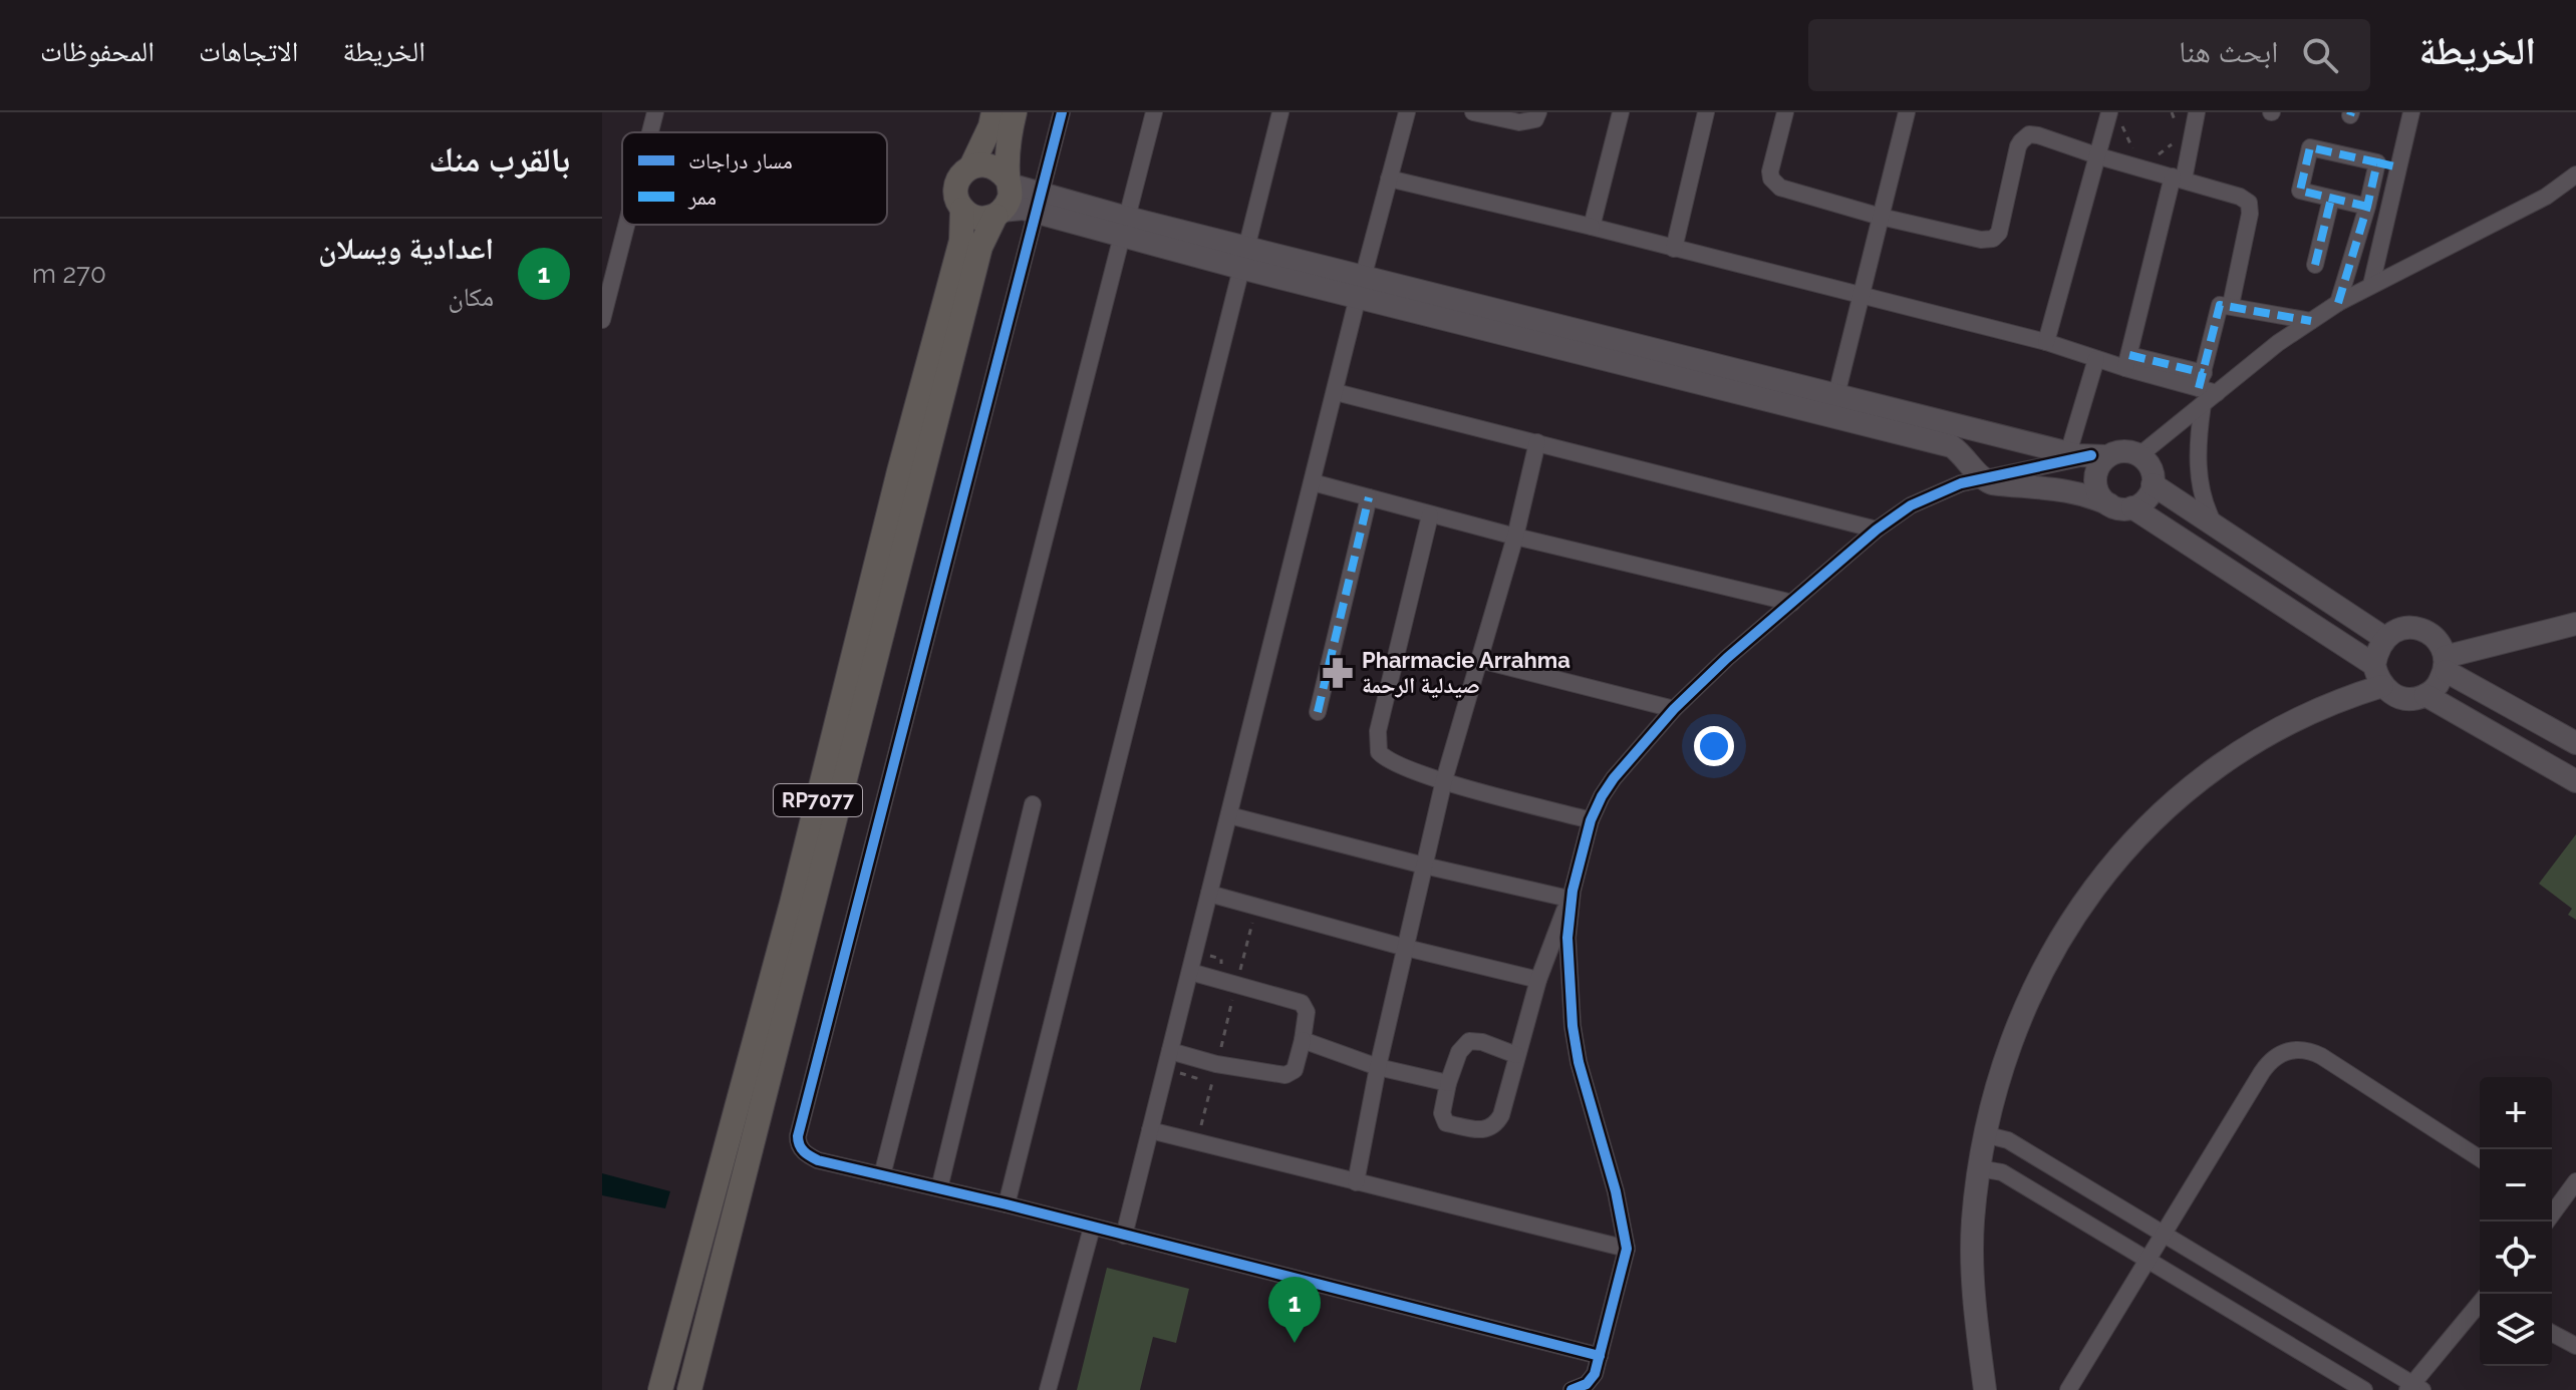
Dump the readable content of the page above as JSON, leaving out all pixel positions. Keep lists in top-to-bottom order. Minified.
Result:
{"streets":{"main road":["RP7077"]},"places":{"pharmacy":["Pharmacie Arrahma صيدلية الرحمة"]},"legend":["مسار دراجات","ممر"],"page":{"header":"الخريطة","search":"ابحث هنا","nav":["الخريطة","الاتجاهات","المحفوظات"],"heading":"بالقرب منك","list":[{"mark":"1","name":"اعدادية ويسلان","note":"مكان","value":"270 m"}],"map_buttons":["+","−"],"pins":"1"}}
